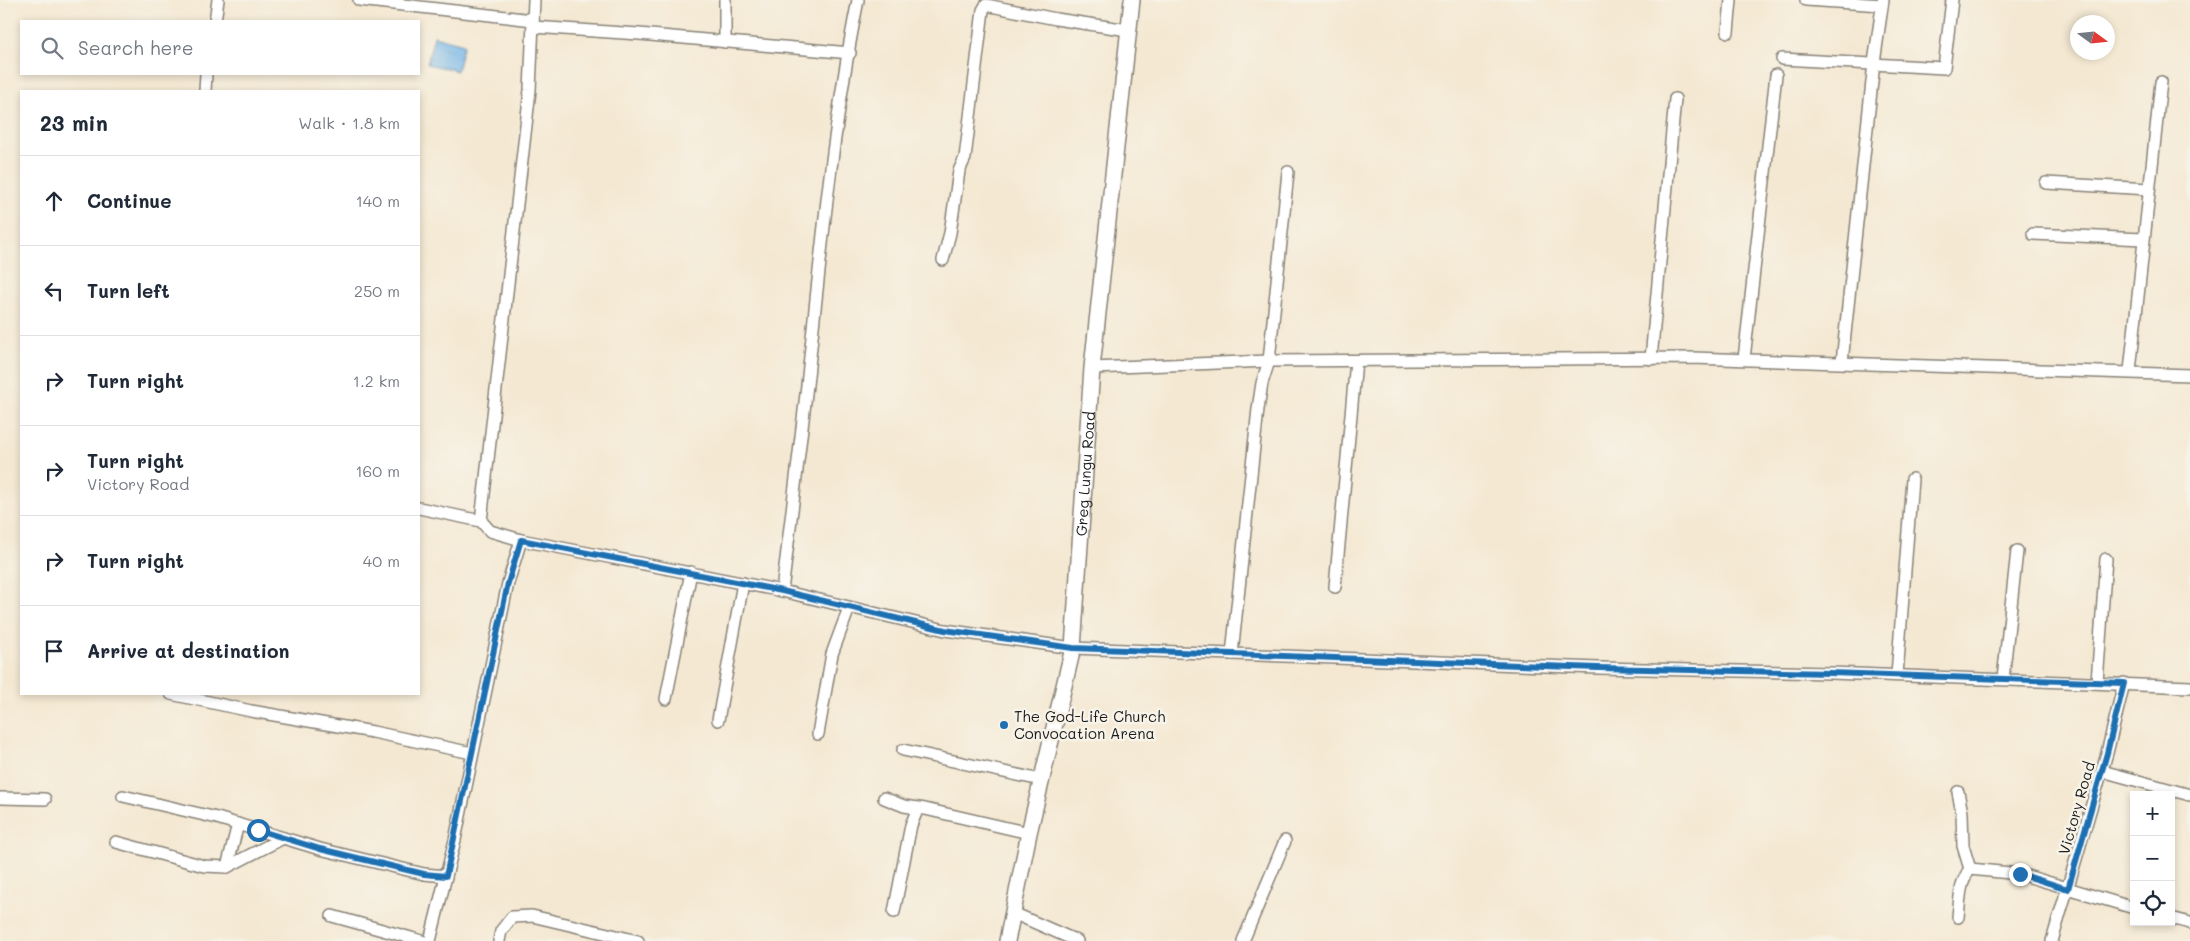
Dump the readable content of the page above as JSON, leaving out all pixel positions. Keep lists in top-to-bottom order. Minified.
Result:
{"streets":{"street":["Greg Lungu Road","Victory Road"]},"places":["The God-Life Church Convocation Arena"],"north":"right","page":{"search":"Search here","heading":["23 min","Walk · 1.8 km"],"list":[["Continue","140 m"],["Turn left","250 m"],["Turn right","1.2 km"],["Turn right","Victory Road","160 m"],["Turn right","40 m"],"Arrive at destination"],"map_buttons":["+","−"]}}
